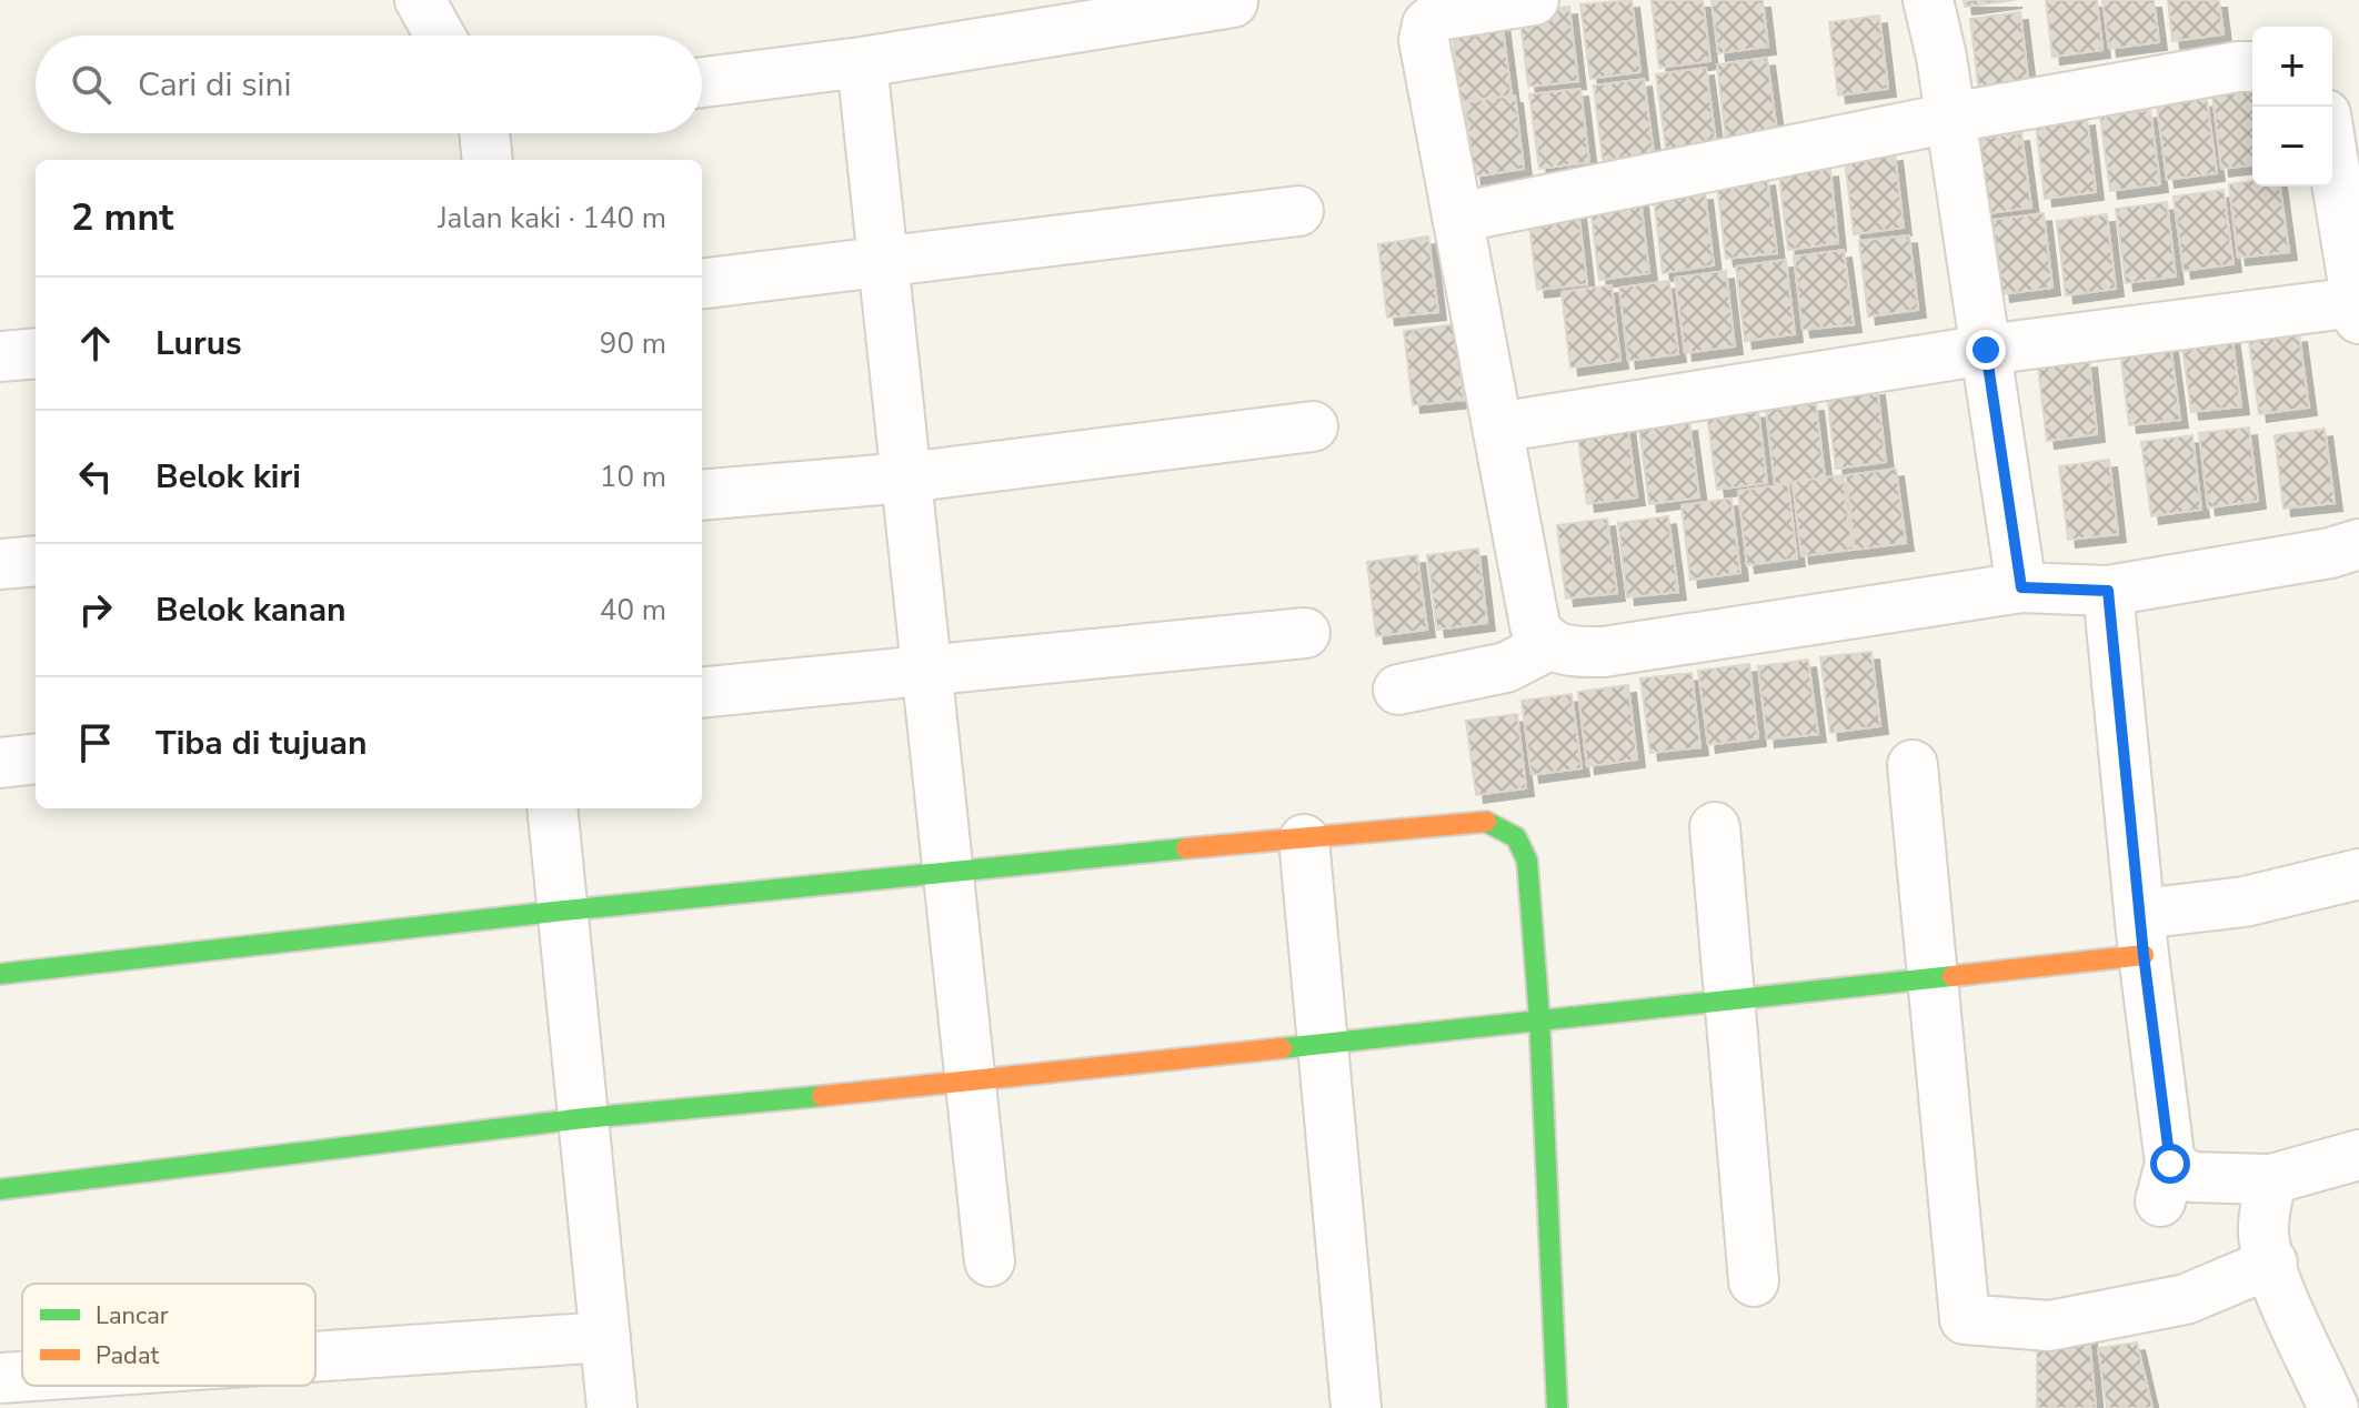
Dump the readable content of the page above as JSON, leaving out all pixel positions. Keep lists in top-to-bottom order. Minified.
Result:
{"legend":["Lancar","Padat"],"page":{"map_buttons":["+","−"],"search":"Cari di sini","heading":["2 mnt","Jalan kaki · 140 m"],"list":[["Lurus","90 m"],["Belok kiri","10 m"],["Belok kanan","40 m"],"Tiba di tujuan"]}}
